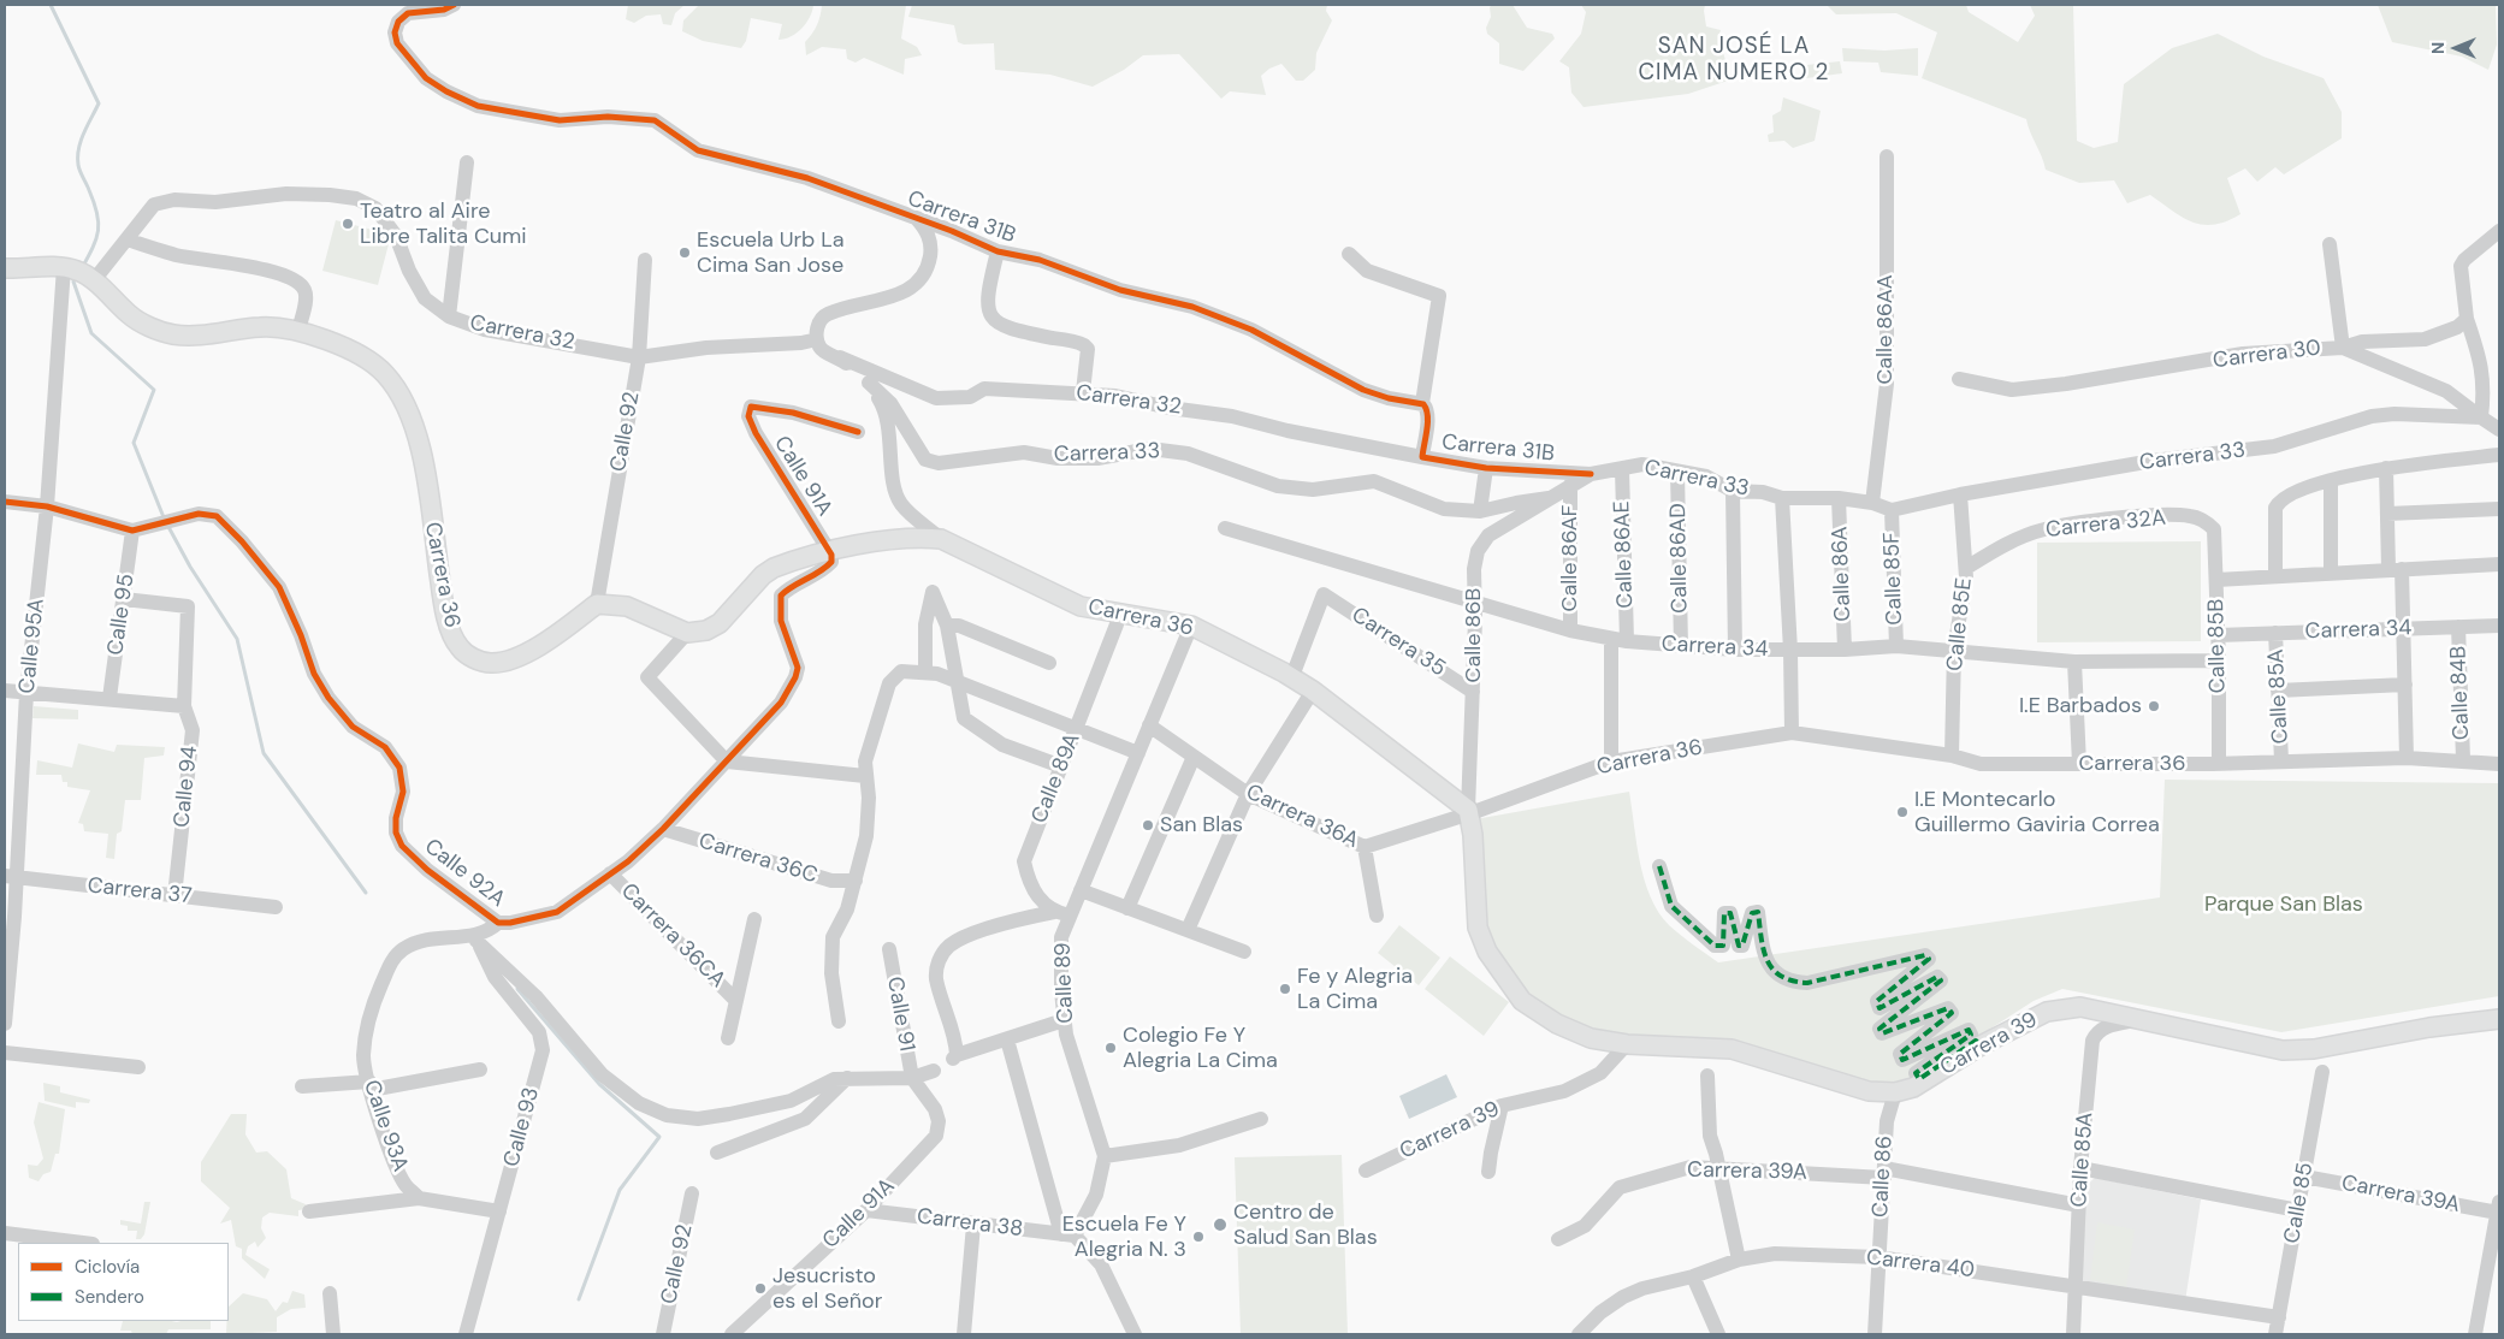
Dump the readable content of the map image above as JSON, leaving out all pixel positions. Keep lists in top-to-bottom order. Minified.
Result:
{"streets":{"main road":["Carrera 36","Calle 86B","Carrera 39"],"street":["Carrera 31B","Calle 86AA","Carrera 32","Carrera 30","Calle 92","Carrera 33","Calle 91A","Carrera 32A","Calle 86AE","Calle 86AF","Calle 86AD","Calle 86A","Calle 85F","Calle 95","Calle 85E","Carrera 34","Carrera 35","Calle 95A","Calle 85B","Calle 84B","Calle 85A","Calle 89A","Calle 94","Carrera 36A","Carrera 36C","Calle 92A","Carrera 37","Carrera 36CA","Calle 89","Calle 91","Calle 93A","Calle 93","Carrera 39A","Calle 86","Calle 85","Carrera 38","Carrera 40"]},"crossings":[["Carrera 31B","Carrera 32"],["Carrera 31B","Carrera 33"],["Calle 86AA","Carrera 33"],["Carrera 32","Calle 92"],["Carrera 32","Carrera 36"],["Calle 92","Carrera 36"],["Carrera 33","Calle 86AE"],["Carrera 33","Calle 86AF"],["Carrera 33","Calle 86AD"],["Carrera 33","Calle 86A"],["Carrera 33","Calle 85F"],["Carrera 33","Calle 85E"],["Carrera 33","Calle 86B"],["Calle 91A","Carrera 36"],["Calle 91A","Calle 92A"],["Calle 91A","Calle 91"],["Calle 91A","Carrera 38"],["Carrera 32A","Calle 85E"],["Carrera 32A","Calle 85B"],["Calle 86AE","Carrera 34"],["Calle 86AF","Carrera 34"],["Calle 86AD","Carrera 34"],["Calle 86A","Carrera 34"],["Carrera 36","Calle 85E"],["Carrera 36","Calle 86B"],["Carrera 36","Carrera 35"],["Carrera 36","Calle 95A"],["Carrera 36","Calle 85B"],["Carrera 36","Calle 84B"],["Carrera 36","Calle 85A"],["Carrera 36","Carrera 36A"],["Carrera 36","Calle 92A"],["Carrera 36","Calle 89"],["Calle 85F","Carrera 34"],["Calle 95","Calle 94"],["Calle 95","Calle 92A"],["Calle 85E","Carrera 34"],["Carrera 34","Calle 86B"],["Carrera 34","Calle 85B"],["Carrera 34","Calle 84B"],["Carrera 34","Calle 85A"],["Calle 86B","Carrera 35"],["Calle 86B","Carrera 36A"],["Calle 86B","Carrera 39"],["Calle 95A","Carrera 37"],["Calle 85A","Carrera 39"],["Calle 85A","Carrera 39A"],["Calle 85A","Carrera 40"],["Calle 89A","Calle 89"],["Calle 94","Carrera 37"],["Carrera 36A","Calle 89"],["Carrera 36C","Calle 92A"],["Calle 92A","Carrera 36CA"],["Calle 89","Carrera 38"],["Carrera 39","Calle 86"],["Calle 93A","Calle 93"],["Carrera 39A","Calle 86"],["Carrera 39A","Calle 85"],["Calle 86","Carrera 40"],["Calle 85","Carrera 40"]],"districts":["SAN JOSÉ LA CIMA NUMERO 2"],"parks":["Parque San Blas"],"places":["Teatro al Aire Libre Talita Cumi","Escuela Urb La Cima San Jose","I.E Barbados","I.E Montecarlo Guillermo Gaviria Correa","San Blas","Fe y Alegria La Cima","Colegio Fe Y Alegria La Cima","Centro de Salud San Blas","Escuela Fe Y Alegria N. 3","Jesucristo es el Señor"],"legend":["Ciclovía","Sendero"],"north":"left"}
